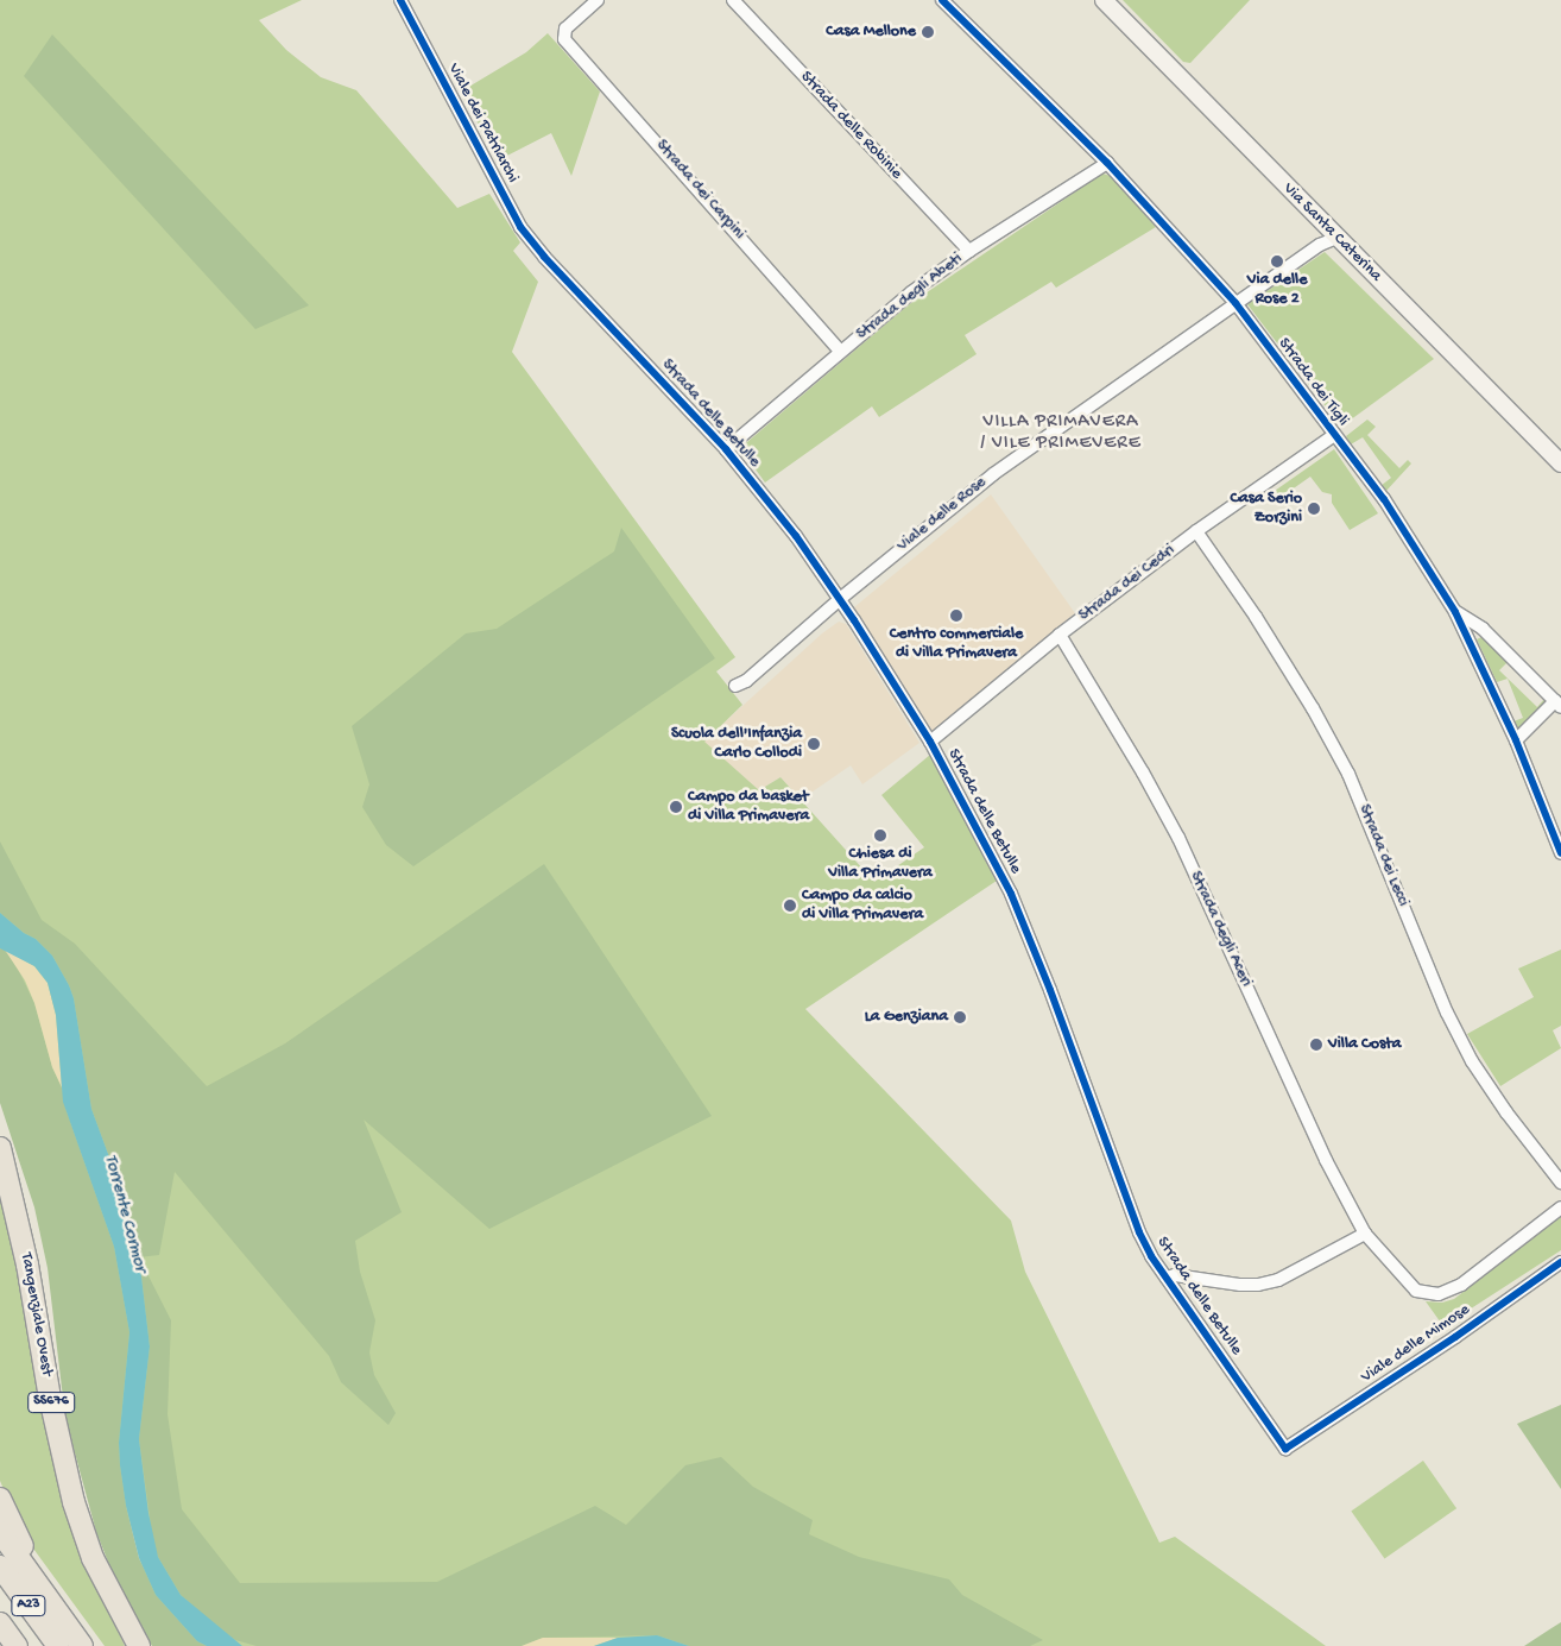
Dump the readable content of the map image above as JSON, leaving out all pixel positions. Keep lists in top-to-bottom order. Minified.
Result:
{"streets":{"highway":["Tangenziale Ovest","SS676","A23"],"street":["Viale dei Patriarchi","Strada delle Robinie","Strada dei Carpini","Via Santa Caterina","Strada degli Abeti","Strada dei Tigli","Strada delle Betulle","Viale delle Rose","Strada dei Cedri","Strada dei Lecci","Strada degli Aceri","Viale delle Mimose"]},"crossings":[["Viale dei Patriarchi","Strada delle Betulle"],["Strada delle Robinie","Strada degli Abeti"],["Strada dei Carpini","Strada degli Abeti"],["Via Santa Caterina","Viale delle Rose"],["Strada degli Abeti","Strada dei Tigli"],["Strada degli Abeti","Strada delle Betulle"],["Strada dei Tigli","Viale delle Rose"],["Strada dei Tigli","Strada dei Cedri"],["Strada delle Betulle","Viale delle Rose"],["Strada delle Betulle","Strada dei Cedri"],["Strada delle Betulle","Viale delle Mimose"],["Strada dei Cedri","Strada dei Lecci"],["Strada dei Cedri","Strada degli Aceri"]],"districts":["VILLA PRIMAVERA / VILE PRIMEVERE"],"water":["Torrente Cormor"],"places":["Casa Mellone","Via delle Rose 2","Casa Serio Zorzini","Centro commerciale di Villa Primavera","Scuola dell'Infanzia Carlo Collodi","Campo da basket di Villa Primavera","Chiesa di Villa Primavera","Campo da calcio di Villa Primavera","La Genziana","Villa Costa"]}
